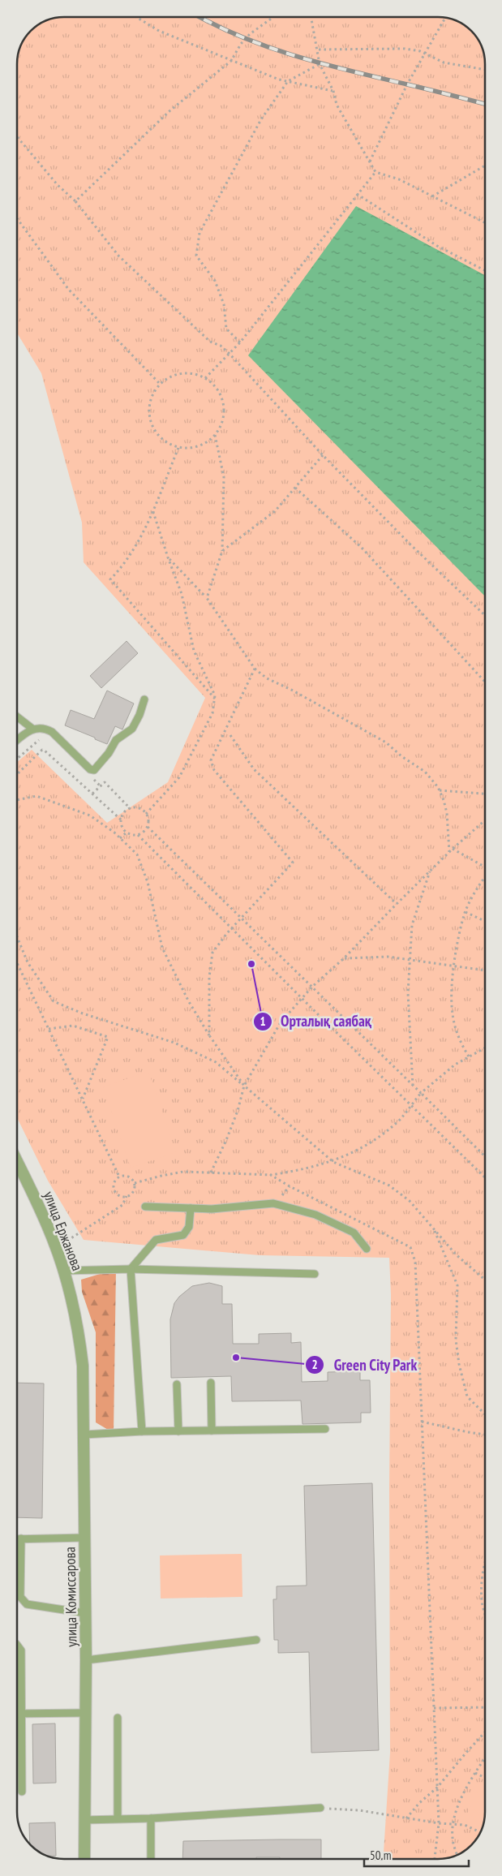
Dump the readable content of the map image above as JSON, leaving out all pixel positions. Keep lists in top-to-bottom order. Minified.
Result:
{"streets":{"street":["улица Ержанова","улица Комиссарова"]},"crossings":[["улица Ержанова","улица Комиссарова"]],"places":["Орталық саябақ","Green City Park"],"scale_bar":"50 m"}
